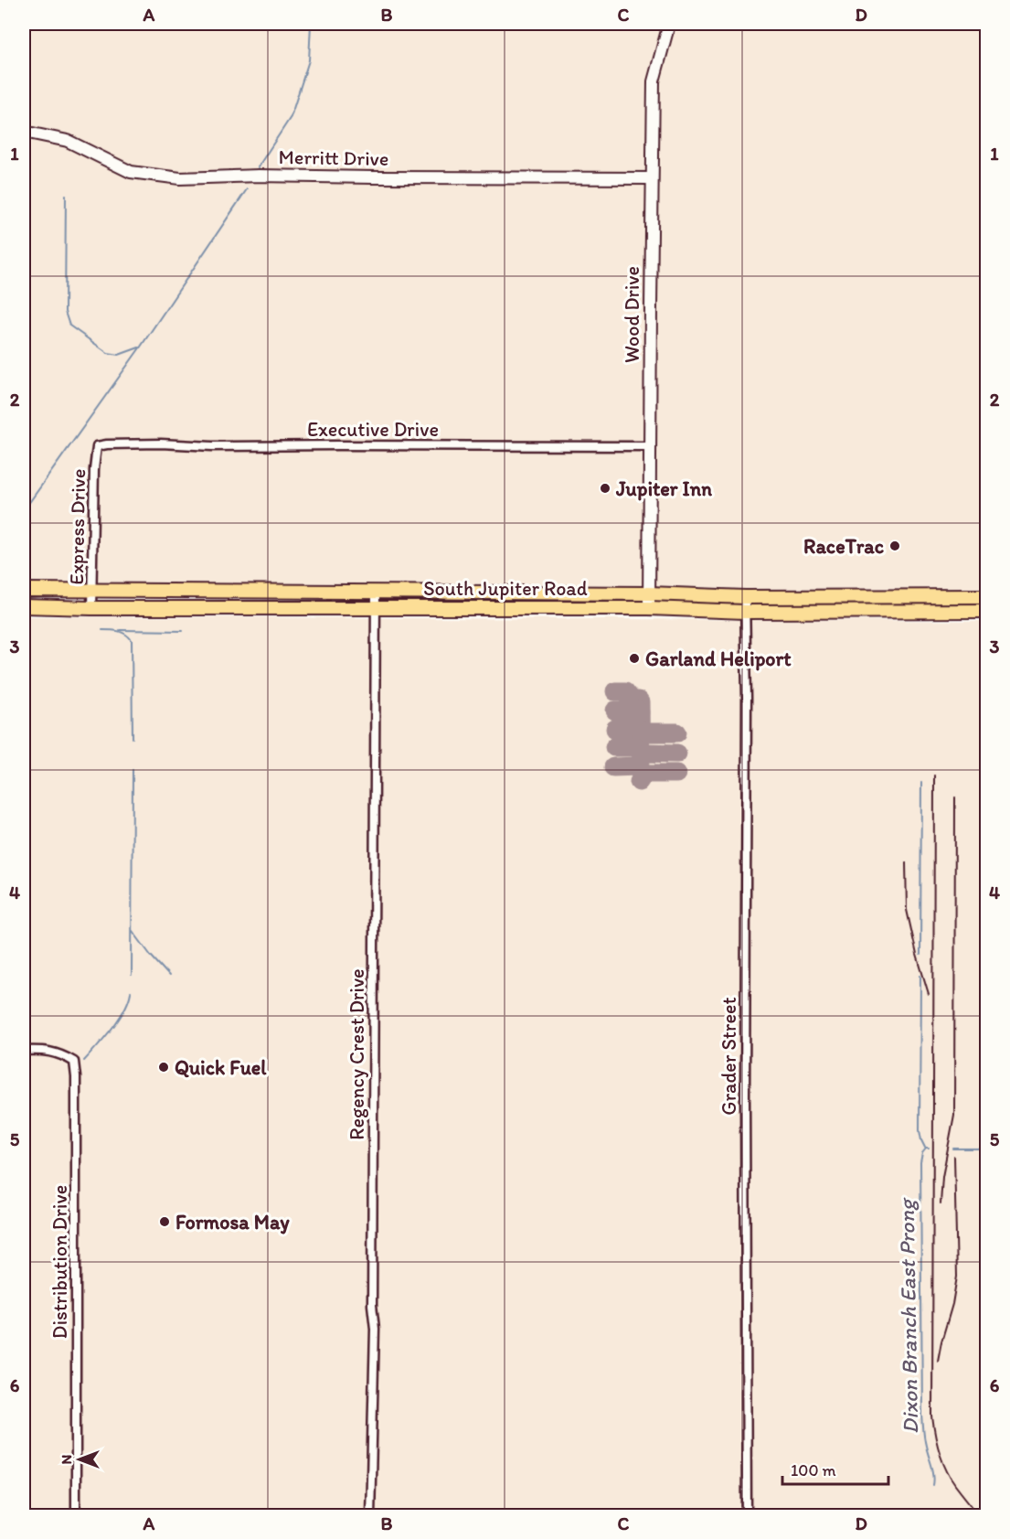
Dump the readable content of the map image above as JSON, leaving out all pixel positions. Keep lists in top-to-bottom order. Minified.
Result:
{"streets":{"main road":["South Jupiter Road"],"street":["Merritt Drive","Wood Drive","Executive Drive","Express Drive","Regency Crest Drive","Grader Street","Distribution Drive"]},"crossings":[["Merritt Drive","Wood Drive"],["Wood Drive","Executive Drive"],["Wood Drive","South Jupiter Road"],["Executive Drive","Express Drive"],["Express Drive","South Jupiter Road"],["South Jupiter Road","Regency Crest Drive"],["South Jupiter Road","Grader Street"]],"water":["Dixon Branch East Prong"],"places":["Jupiter Inn","RaceTrac","Garland Heliport","Quick Fuel","Formosa May"],"scale_bar":"100 m","north":"left","grid":{"columns":["A","B","C","D"],"rows":["1","2","3","4","5","6"]}}
